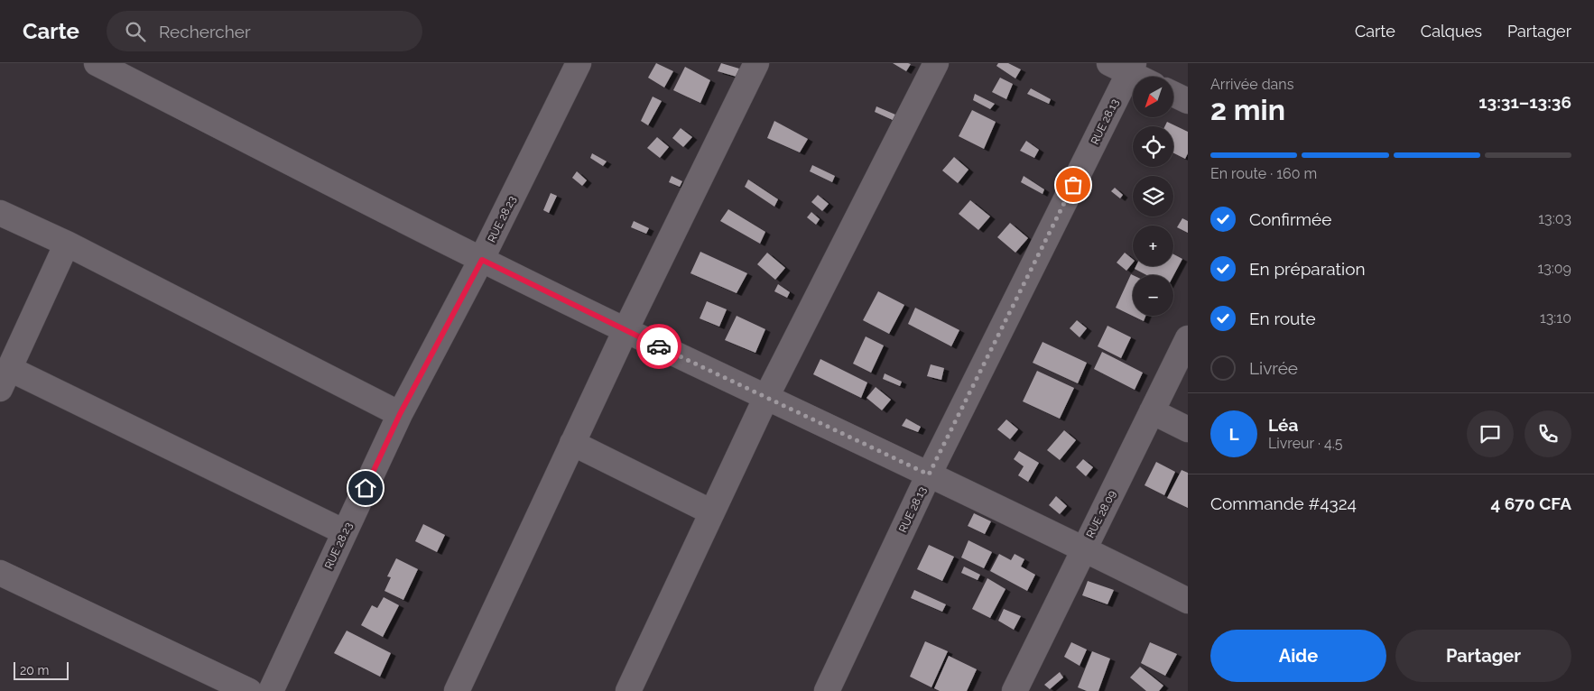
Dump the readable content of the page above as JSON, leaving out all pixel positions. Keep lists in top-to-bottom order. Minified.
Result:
{"streets":{"street":["RUE 28.13","RUE 28.23","RUE 28.09"]},"scale_bar":"20 m","north":"bottom left","page":{"header":"Carte","search":"Rechercher","nav":["Carte","Calques","Partager"],"heading":["2 min","Arrivée dans","13:31–13:36"],"panel":["Léa","Livreur · 4.5","Commande #4324","4 670 CFA"],"map_buttons":["+","−"],"bar":"En route · 160 m","list":[["Confirmée","13:03"],["En préparation","13:09"],["En route","13:10"],"Livrée"],"round":"L","buttons":["Aide","Partager"],"scale":"20 m"}}
